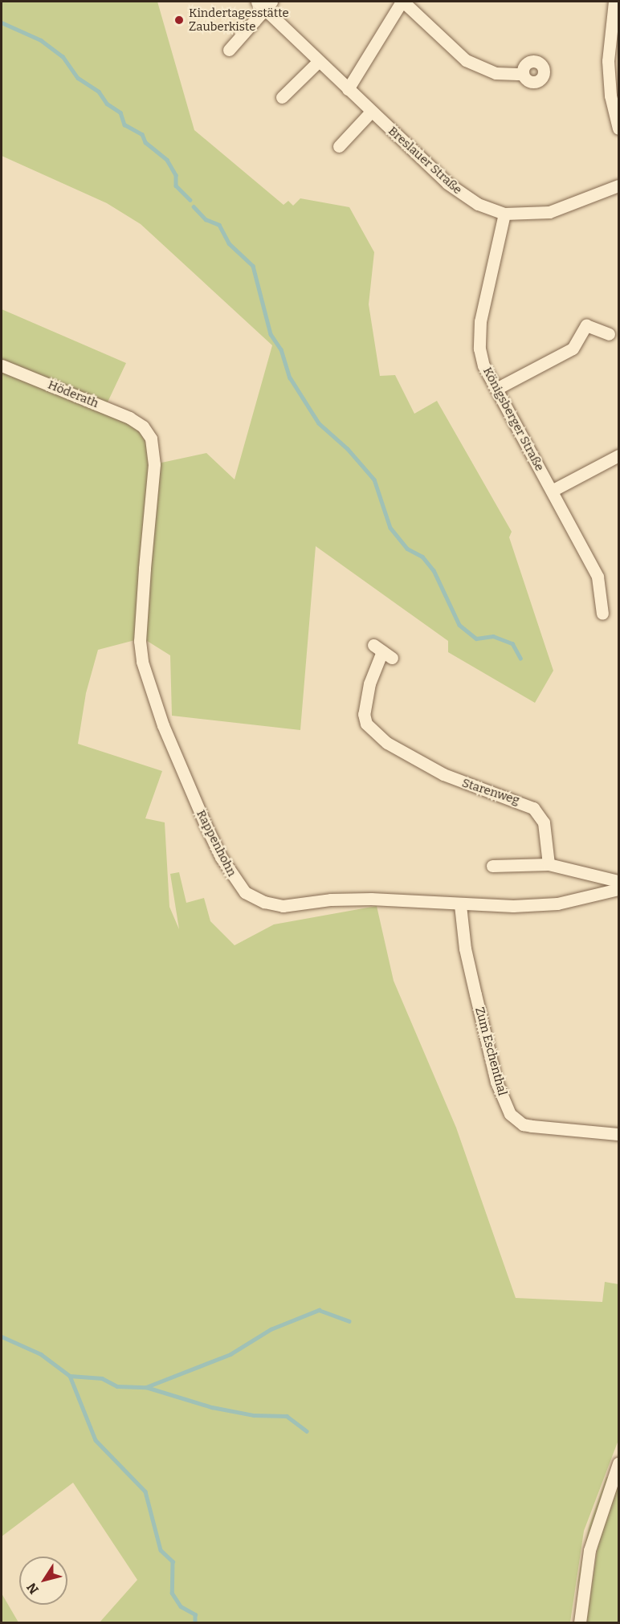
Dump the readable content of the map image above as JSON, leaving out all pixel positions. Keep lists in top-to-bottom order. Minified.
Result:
{"streets":{"street":["Breslauer Straße","Höderath","Königsberger Straße","Starenweg","Rappenhohn","Zum Eschenthal"]},"crossings":[["Breslauer Straße","Königsberger Straße"],["Höderath","Rappenhohn"],["Rappenhohn","Zum Eschenthal"]],"places":["Kindertagesstätte Zauberkiste"],"north":"bottom left"}
